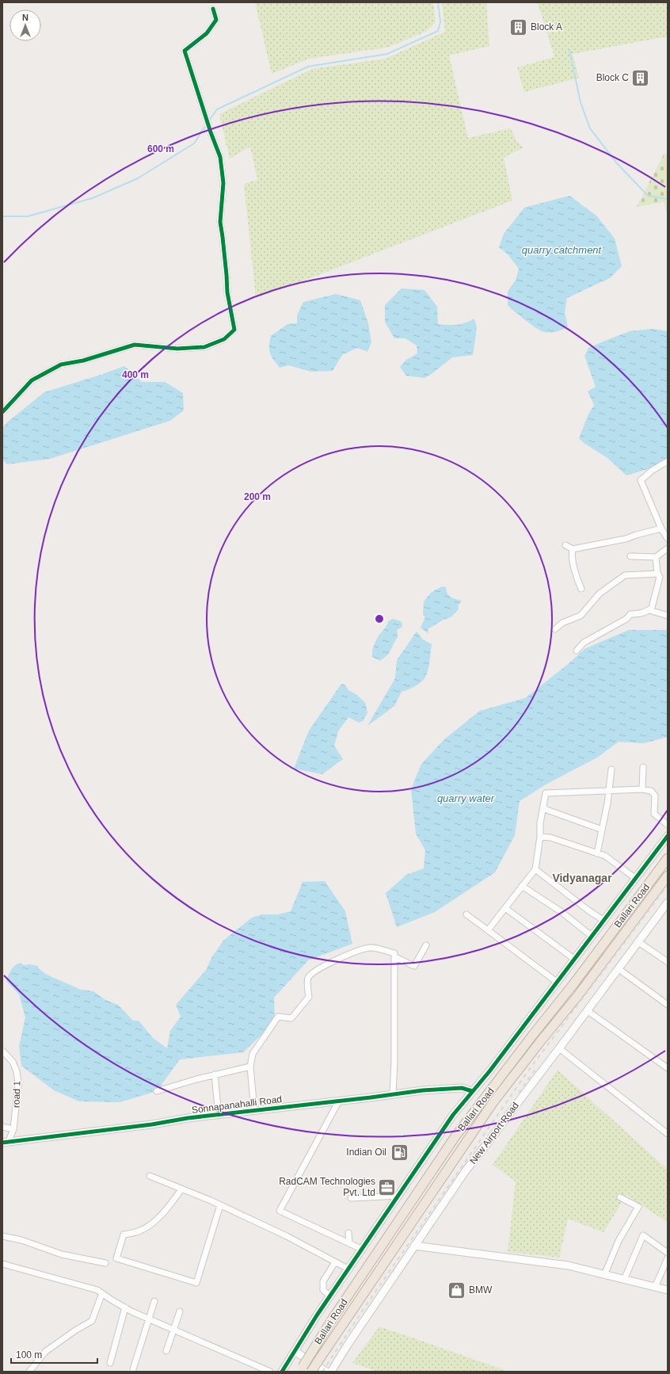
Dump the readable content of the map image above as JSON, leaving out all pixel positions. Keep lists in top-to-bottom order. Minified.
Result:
{"streets":{"highway":["Ballari Road"],"street":["road 1","Sonnapanahalli Road","New Airport Road"]},"crossings":[["road 1","Sonnapanahalli Road"]],"districts":["Vidyanagar"],"water":["quarry catchment","quarry water"],"places":{"building":["Block A","Block C"],"fuel station":["Indian Oil"],"office":["RadCAM Technologies Pvt. Ltd"],"shop":["BMW"]},"scale_bar":"100 m","north":"top","rings":["600 m","400 m","200 m"]}
